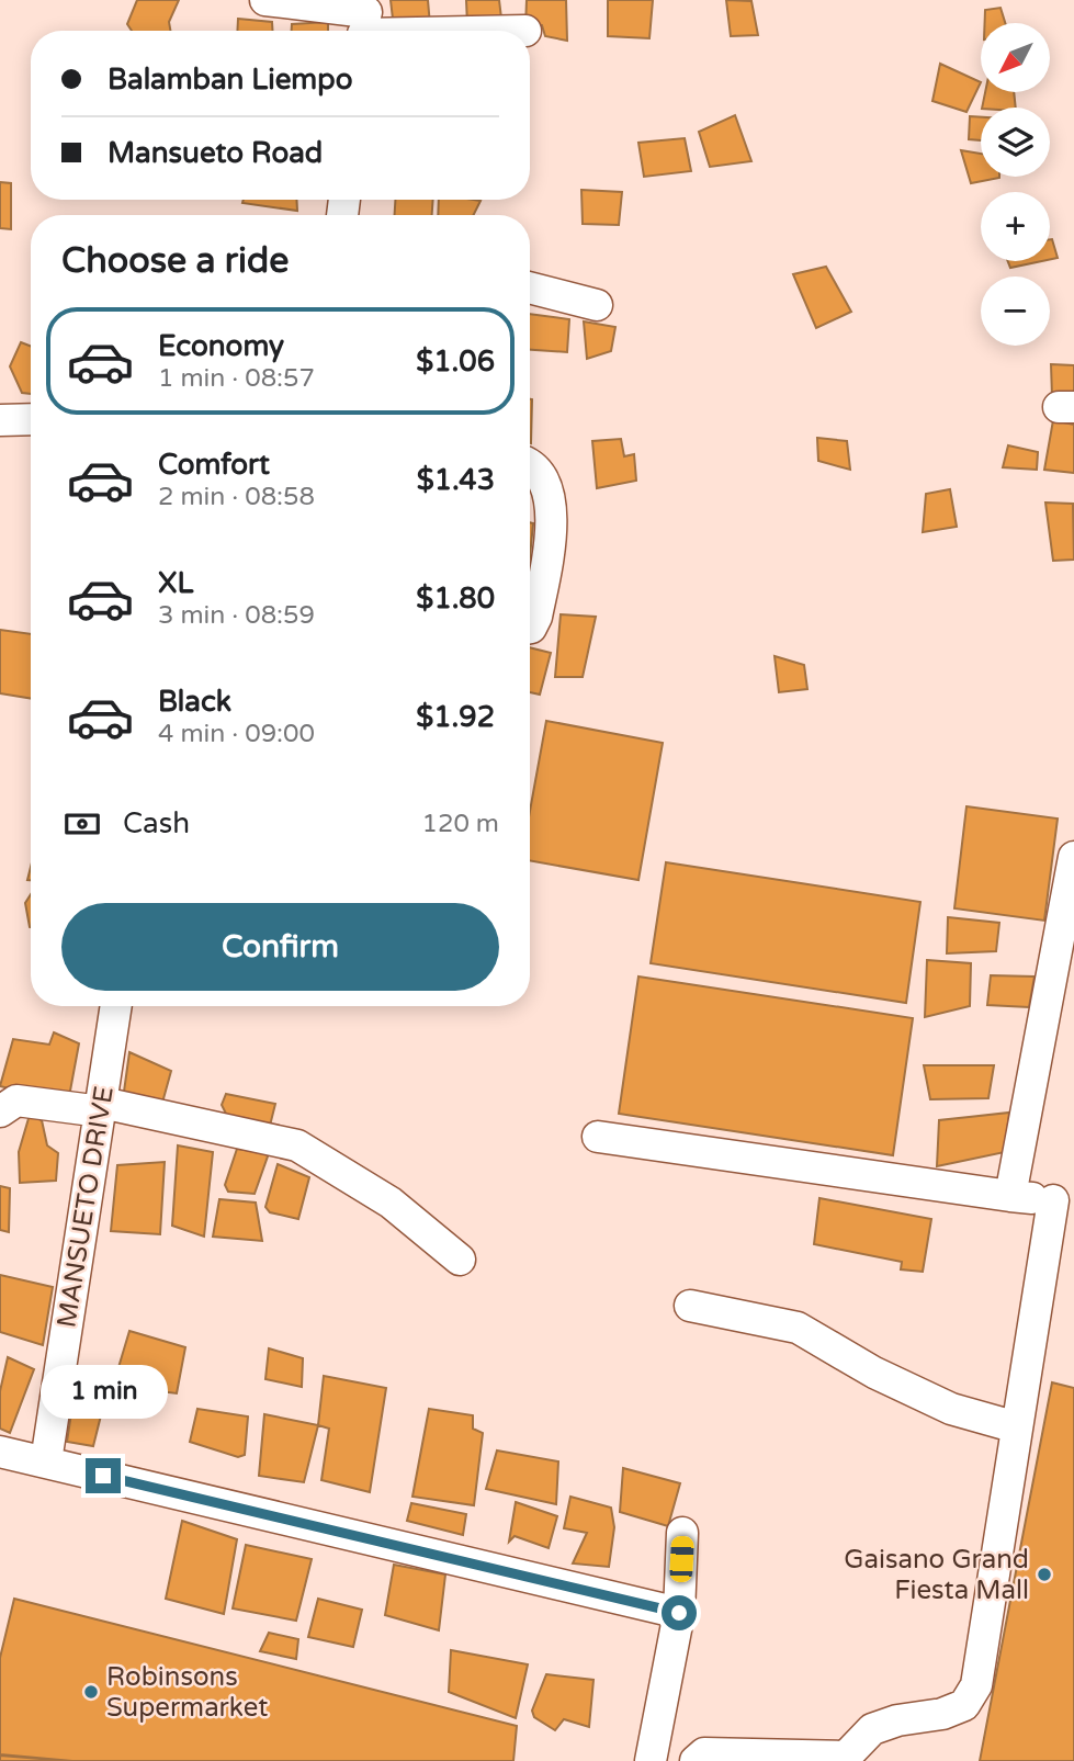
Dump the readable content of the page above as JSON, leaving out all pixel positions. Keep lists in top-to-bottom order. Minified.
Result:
{"streets":{"street":["MANSUETO DRIVE"]},"places":["Gaisano Grand Fiesta Mall","Robinsons Supermarket"],"north":"bottom left","page":{"map_buttons":["+","−"],"banner":["Balamban Liempo","Mansueto Road"],"heading":"Choose a ride","list":[{"name":"Economy","note":"1 min · 08:57","value":"$1.06"},{"name":"Comfort","note":"2 min · 08:58","value":"$1.43"},{"name":"XL","note":"3 min · 08:59","value":"$1.80"},{"name":"Black","note":"4 min · 09:00","value":"$1.92"}],"pay":["Cash","120 m"],"buttons":"Confirm","bubble":"1 min"}}
